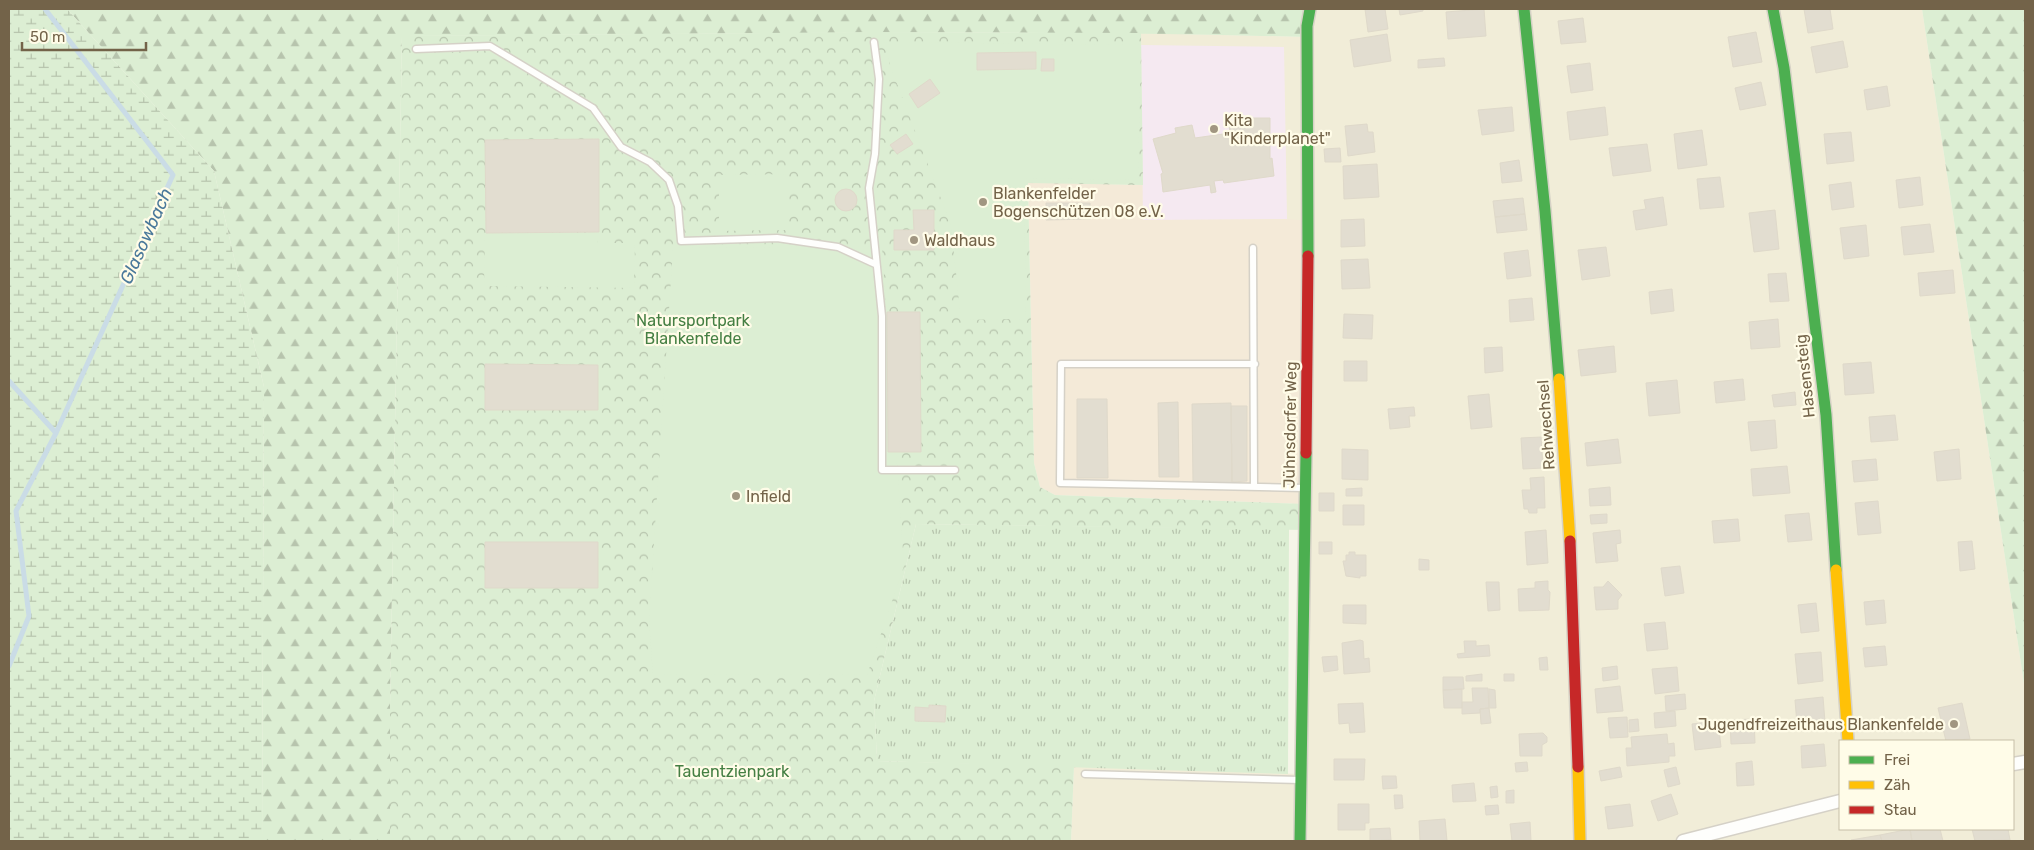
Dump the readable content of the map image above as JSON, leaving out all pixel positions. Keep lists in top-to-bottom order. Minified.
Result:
{"streets":{"street":["Hasensteig","Jühnsdorfer Weg","Rehwechsel"]},"water":["Glasowbach"],"parks":["Natursportpark Blankenfelde","Tauentzienpark"],"places":["Kita \"Kinderplanet\"","Blankenfelder Bogenschützen 08 e.V.","Waldhaus","Infield","Jugendfreizeithaus Blankenfelde"],"legend":["Frei","Zäh","Stau"],"scale_bar":"50 m"}
